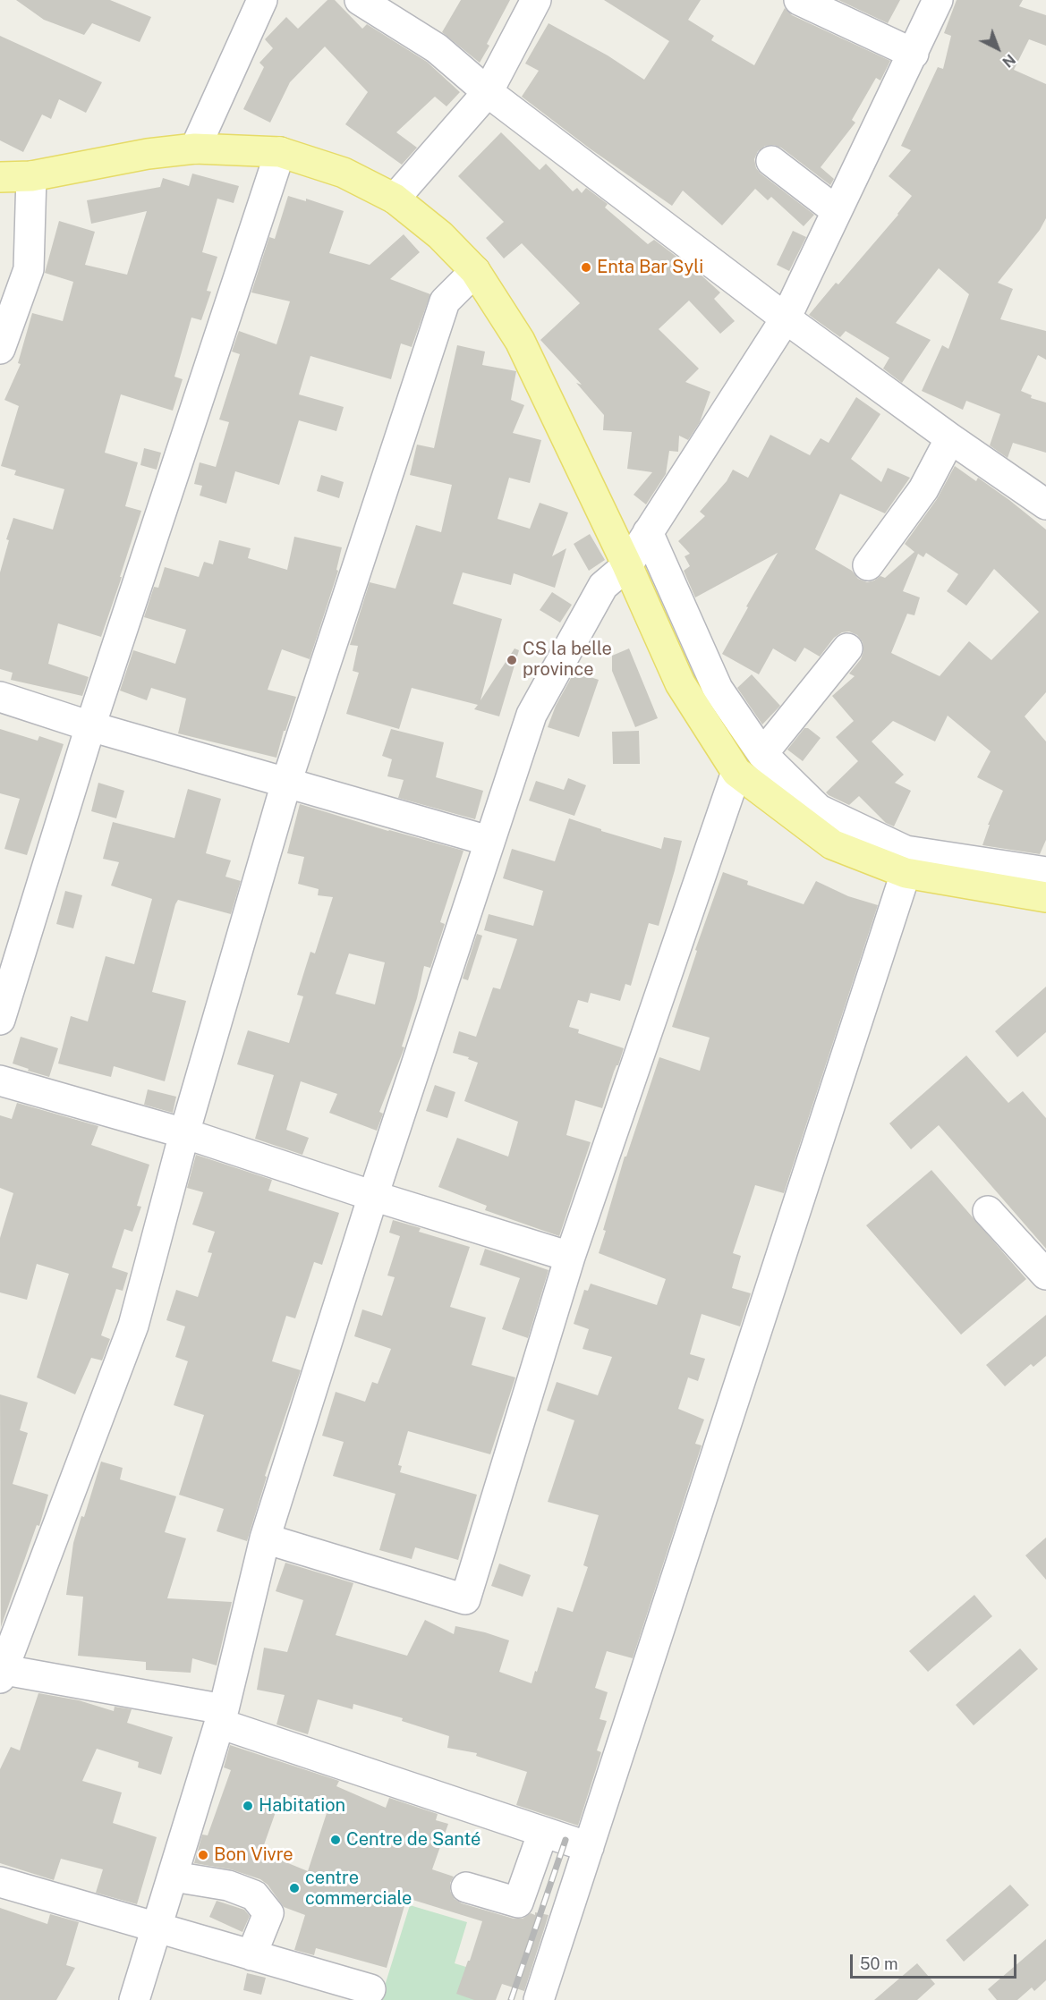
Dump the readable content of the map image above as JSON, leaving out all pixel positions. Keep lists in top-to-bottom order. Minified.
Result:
{"places":["Enta Bar Syli","CS la belle province","Habitation","Centre de Santé","Bon Vivre","centre commerciale"],"scale_bar":"50 m","north":"bottom right"}
